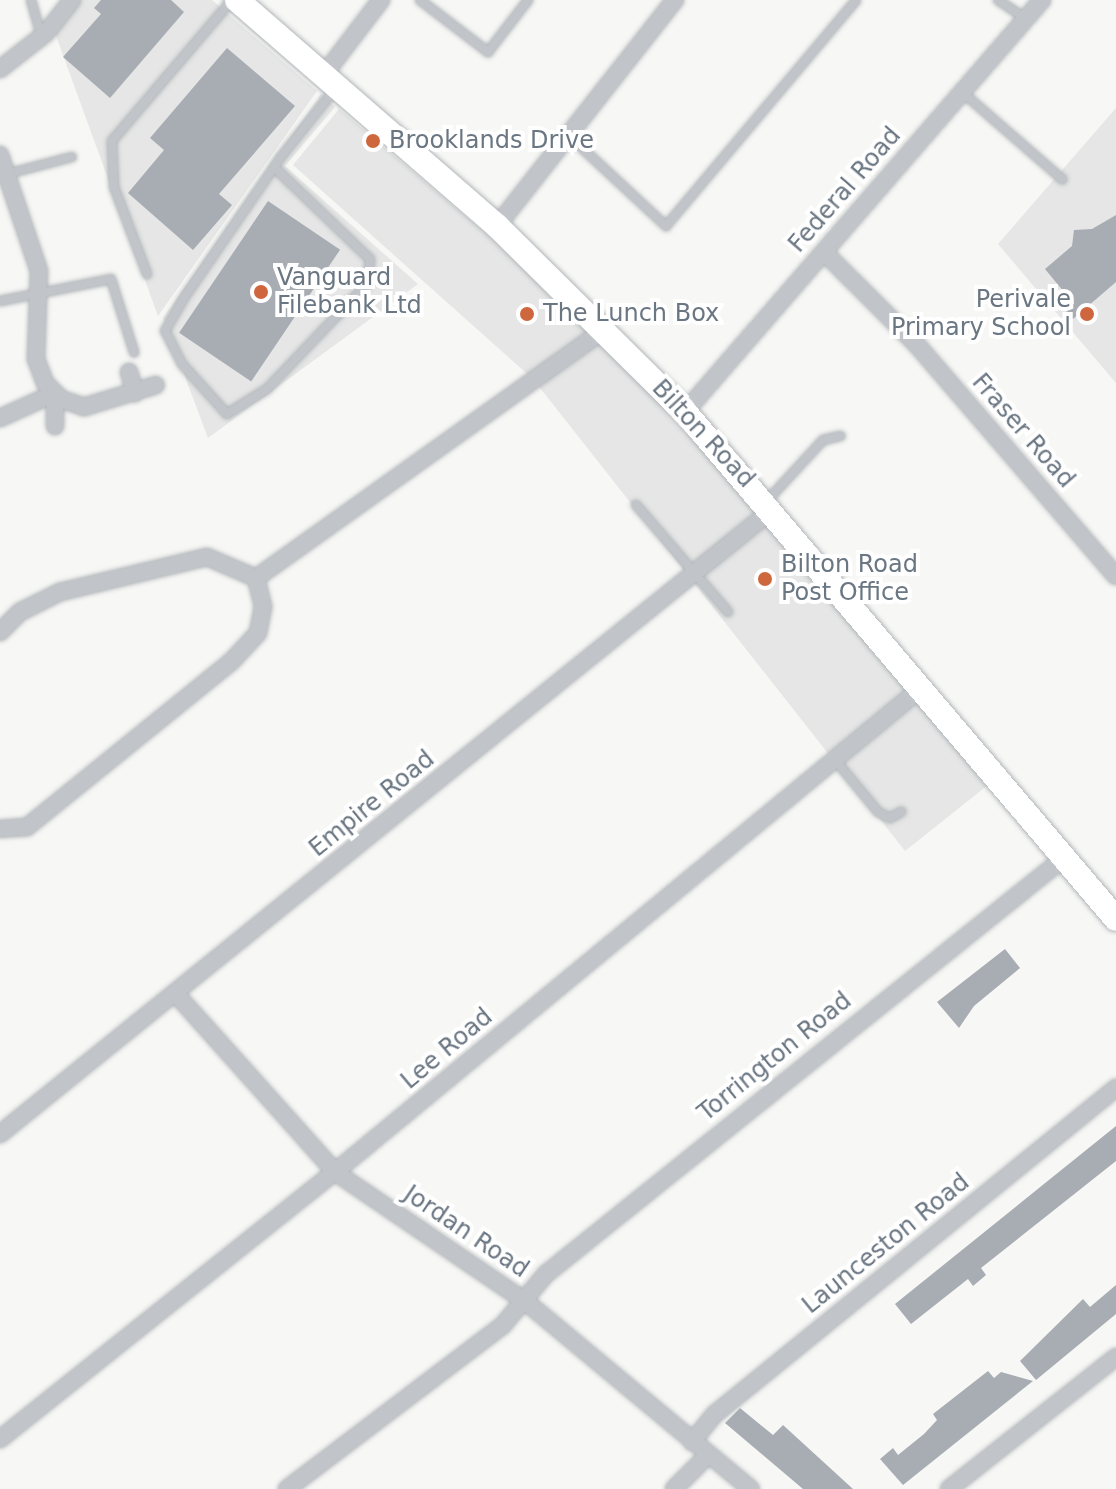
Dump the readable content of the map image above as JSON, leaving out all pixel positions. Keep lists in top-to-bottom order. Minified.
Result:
{"streets":{"street":["Federal Road","Fraser Road","Bilton Road","Empire Road","Lee Road","Torrington Road","Jordan Road","Launceston Road"]},"crossings":[["Federal Road","Fraser Road"],["Federal Road","Bilton Road"],["Bilton Road","Empire Road"],["Bilton Road","Lee Road"],["Bilton Road","Torrington Road"],["Empire Road","Jordan Road"],["Lee Road","Jordan Road"],["Torrington Road","Jordan Road"],["Jordan Road","Launceston Road"]],"places":["Brooklands Drive","Vanguard Filebank Ltd","The Lunch Box","Perivale Primary School","Bilton Road Post Office"]}
